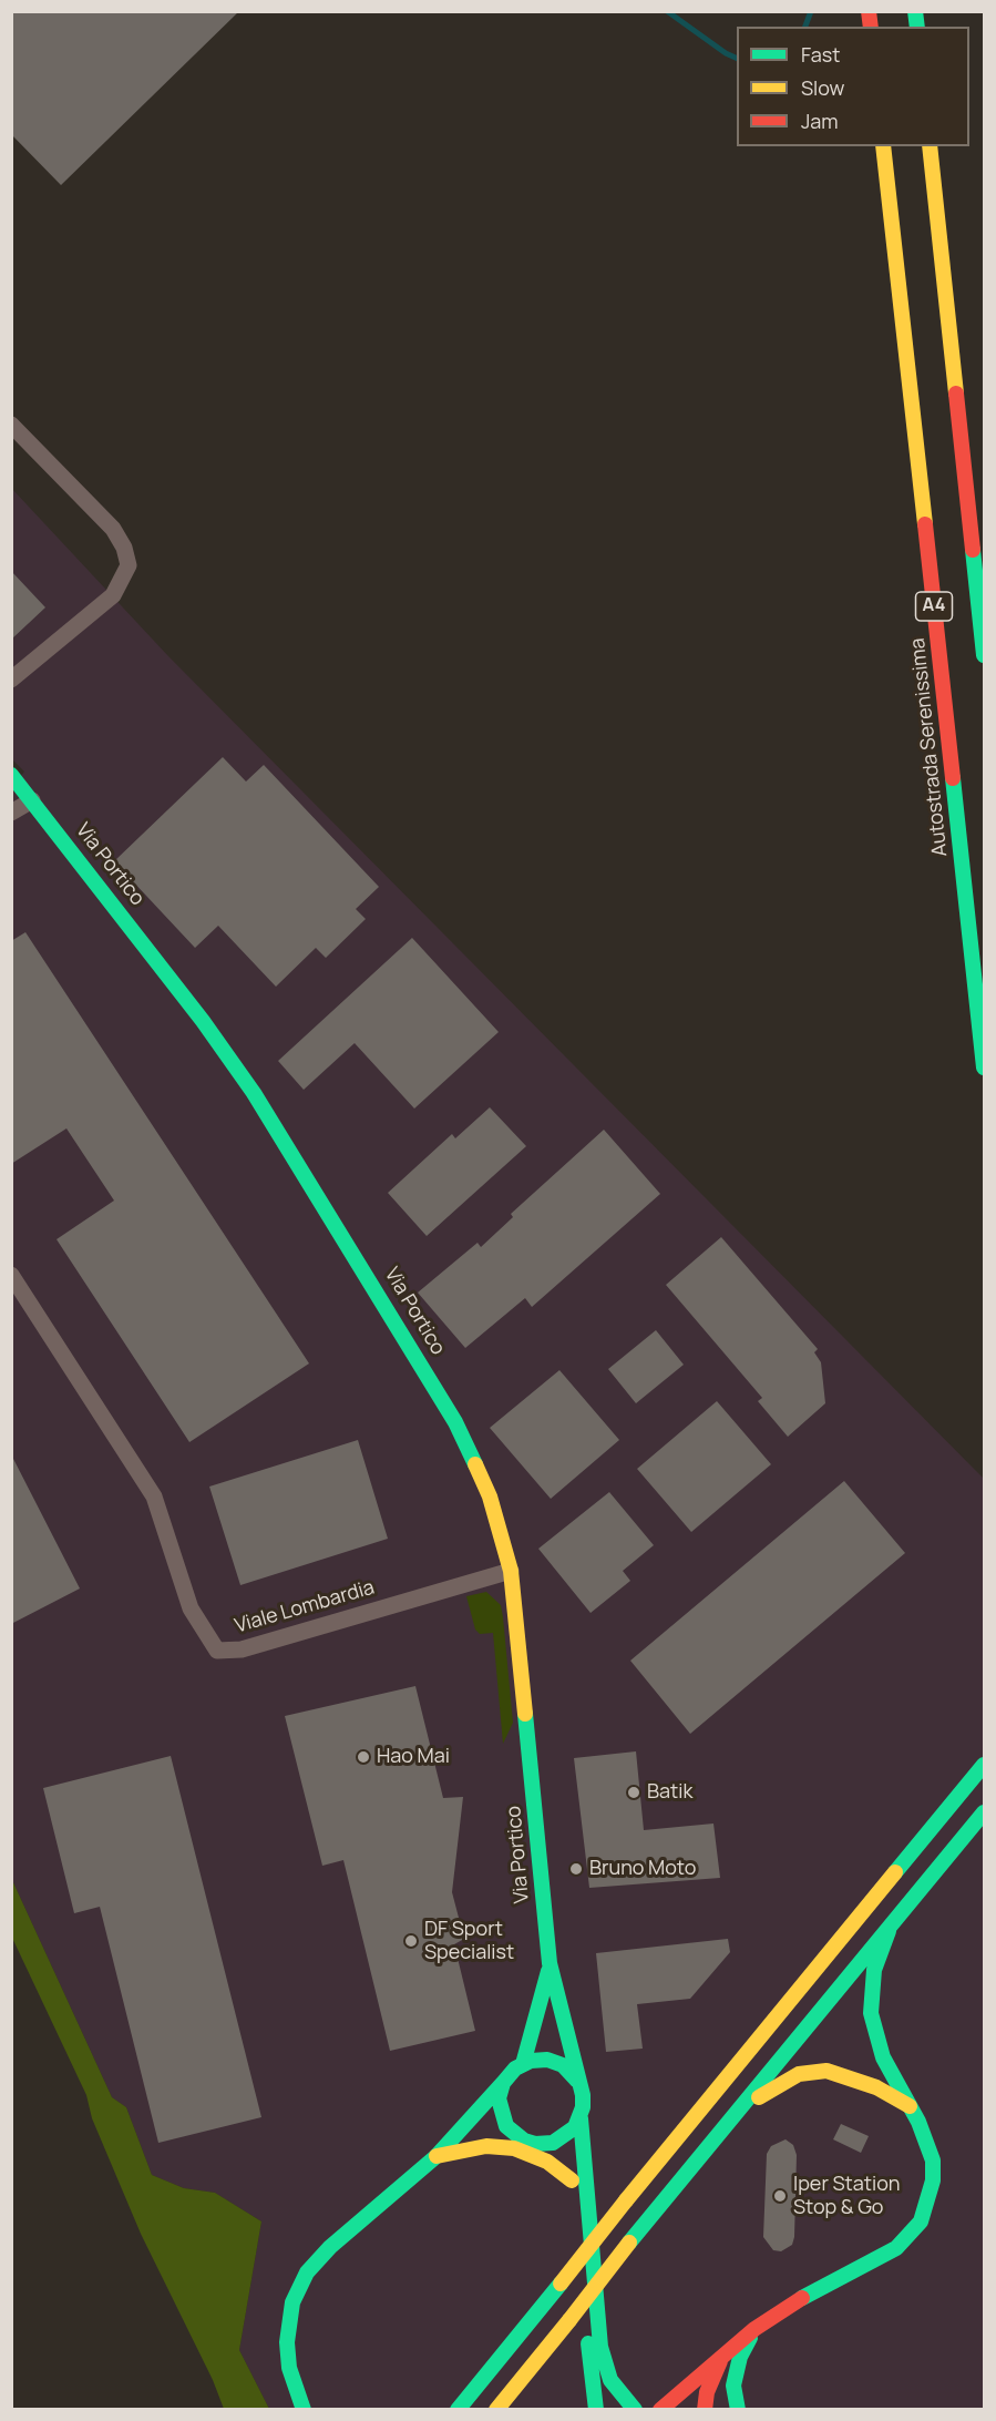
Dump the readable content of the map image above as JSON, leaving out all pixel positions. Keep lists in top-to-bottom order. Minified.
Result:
{"streets":{"main road":["A4","Autostrada Serenissima","Via Portico"],"street":["Viale Lombardia"]},"crossings":[["Via Portico","Viale Lombardia"]],"places":["Hao Mai","Batik","Bruno Moto","DF Sport Specialist","Iper Station Stop & Go"],"legend":["Fast","Slow","Jam"]}
